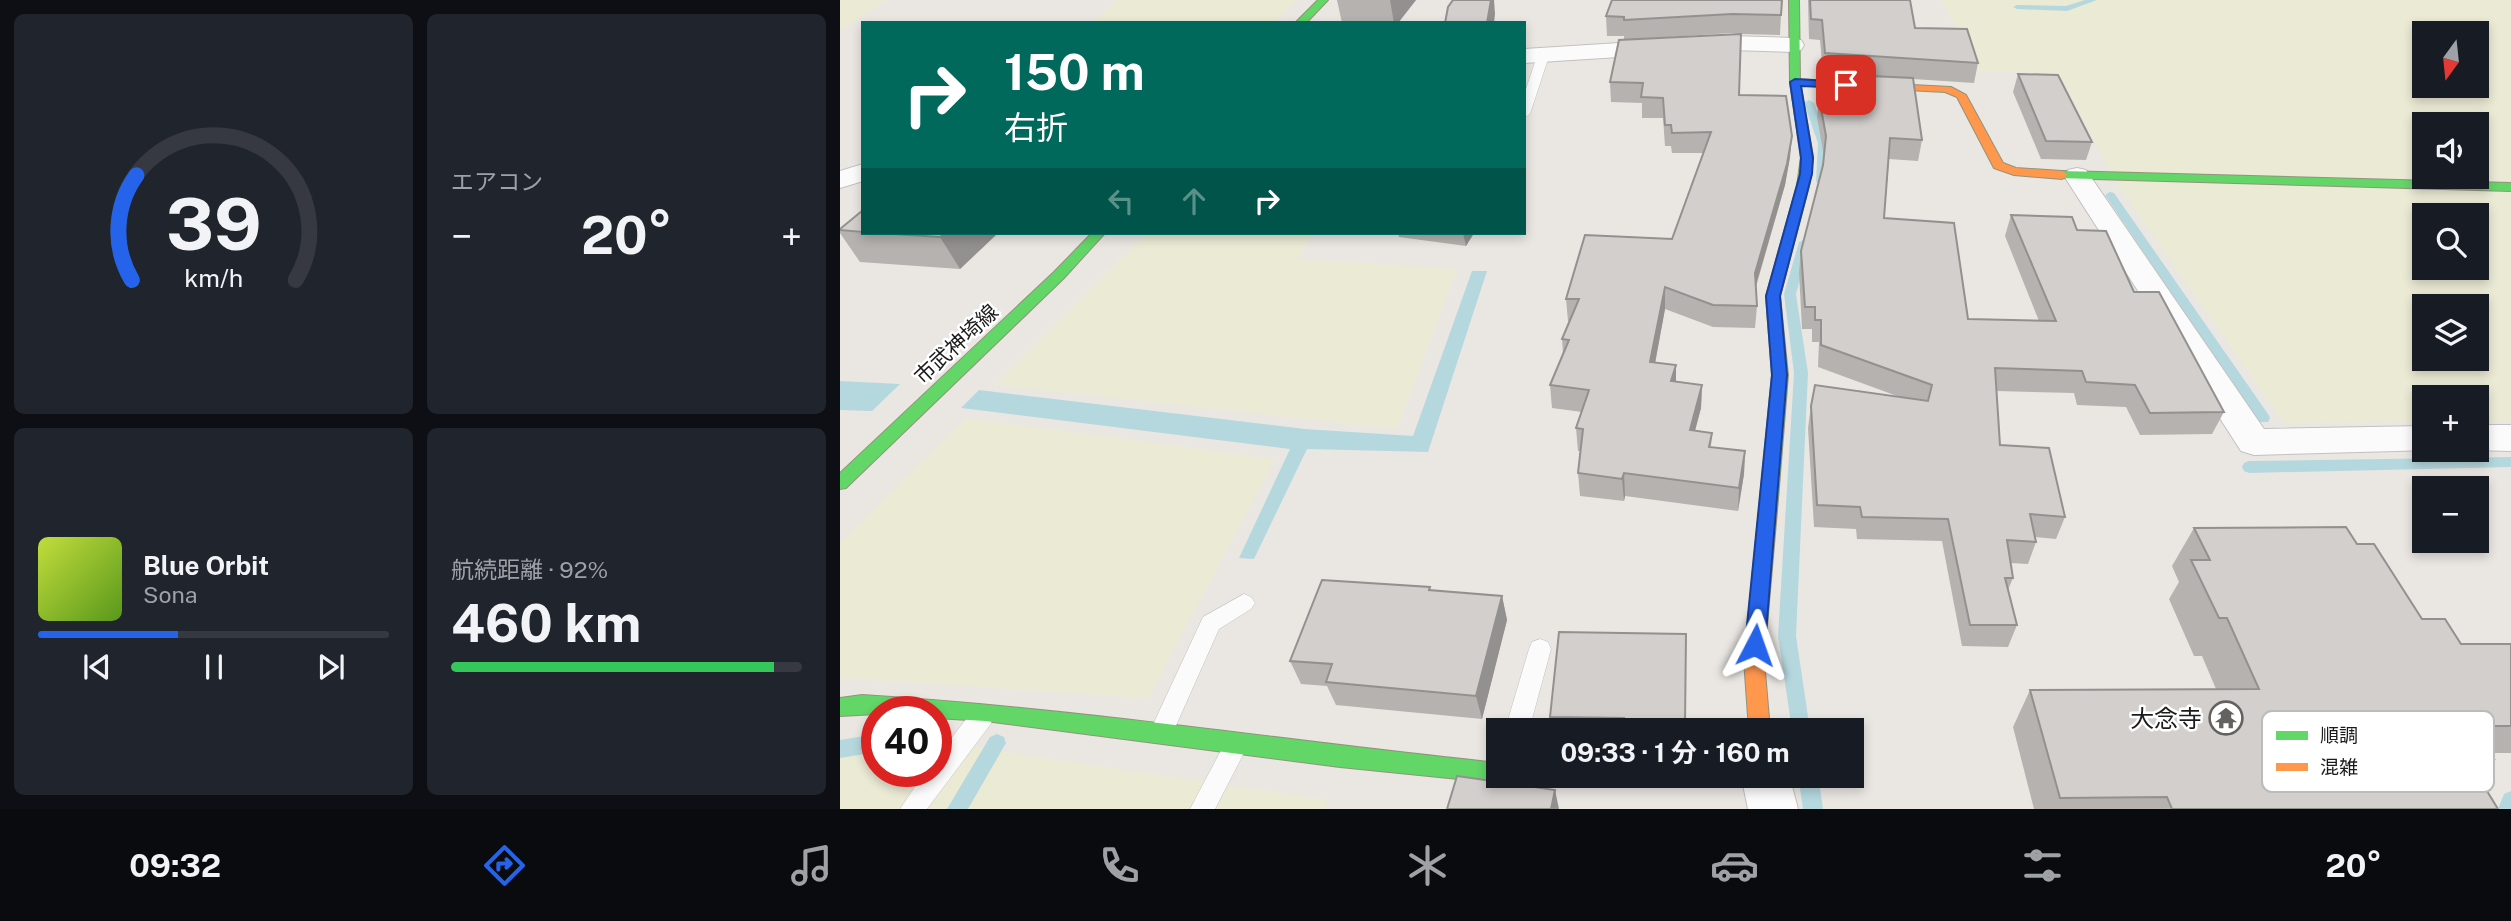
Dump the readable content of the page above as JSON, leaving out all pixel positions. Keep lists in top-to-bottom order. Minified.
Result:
{"streets":{"street":["市武神埼線"]},"places":{"temple":["大念寺"]},"legend":["順調","混雑"],"north":"bottom","page":{"tile":["エアコン",["航続距離 · 92%","460 km"]],"map_buttons":["+","−"],"turn":["150 m","右折"],"heat":["−","20°","+"],"song":["Blue Orbit","Sona"],"limit":"40","trip":"09:33 · 1 分 · 160 m","tabs":["09:32","20°"],"gauge":["39","km/h"]}}
